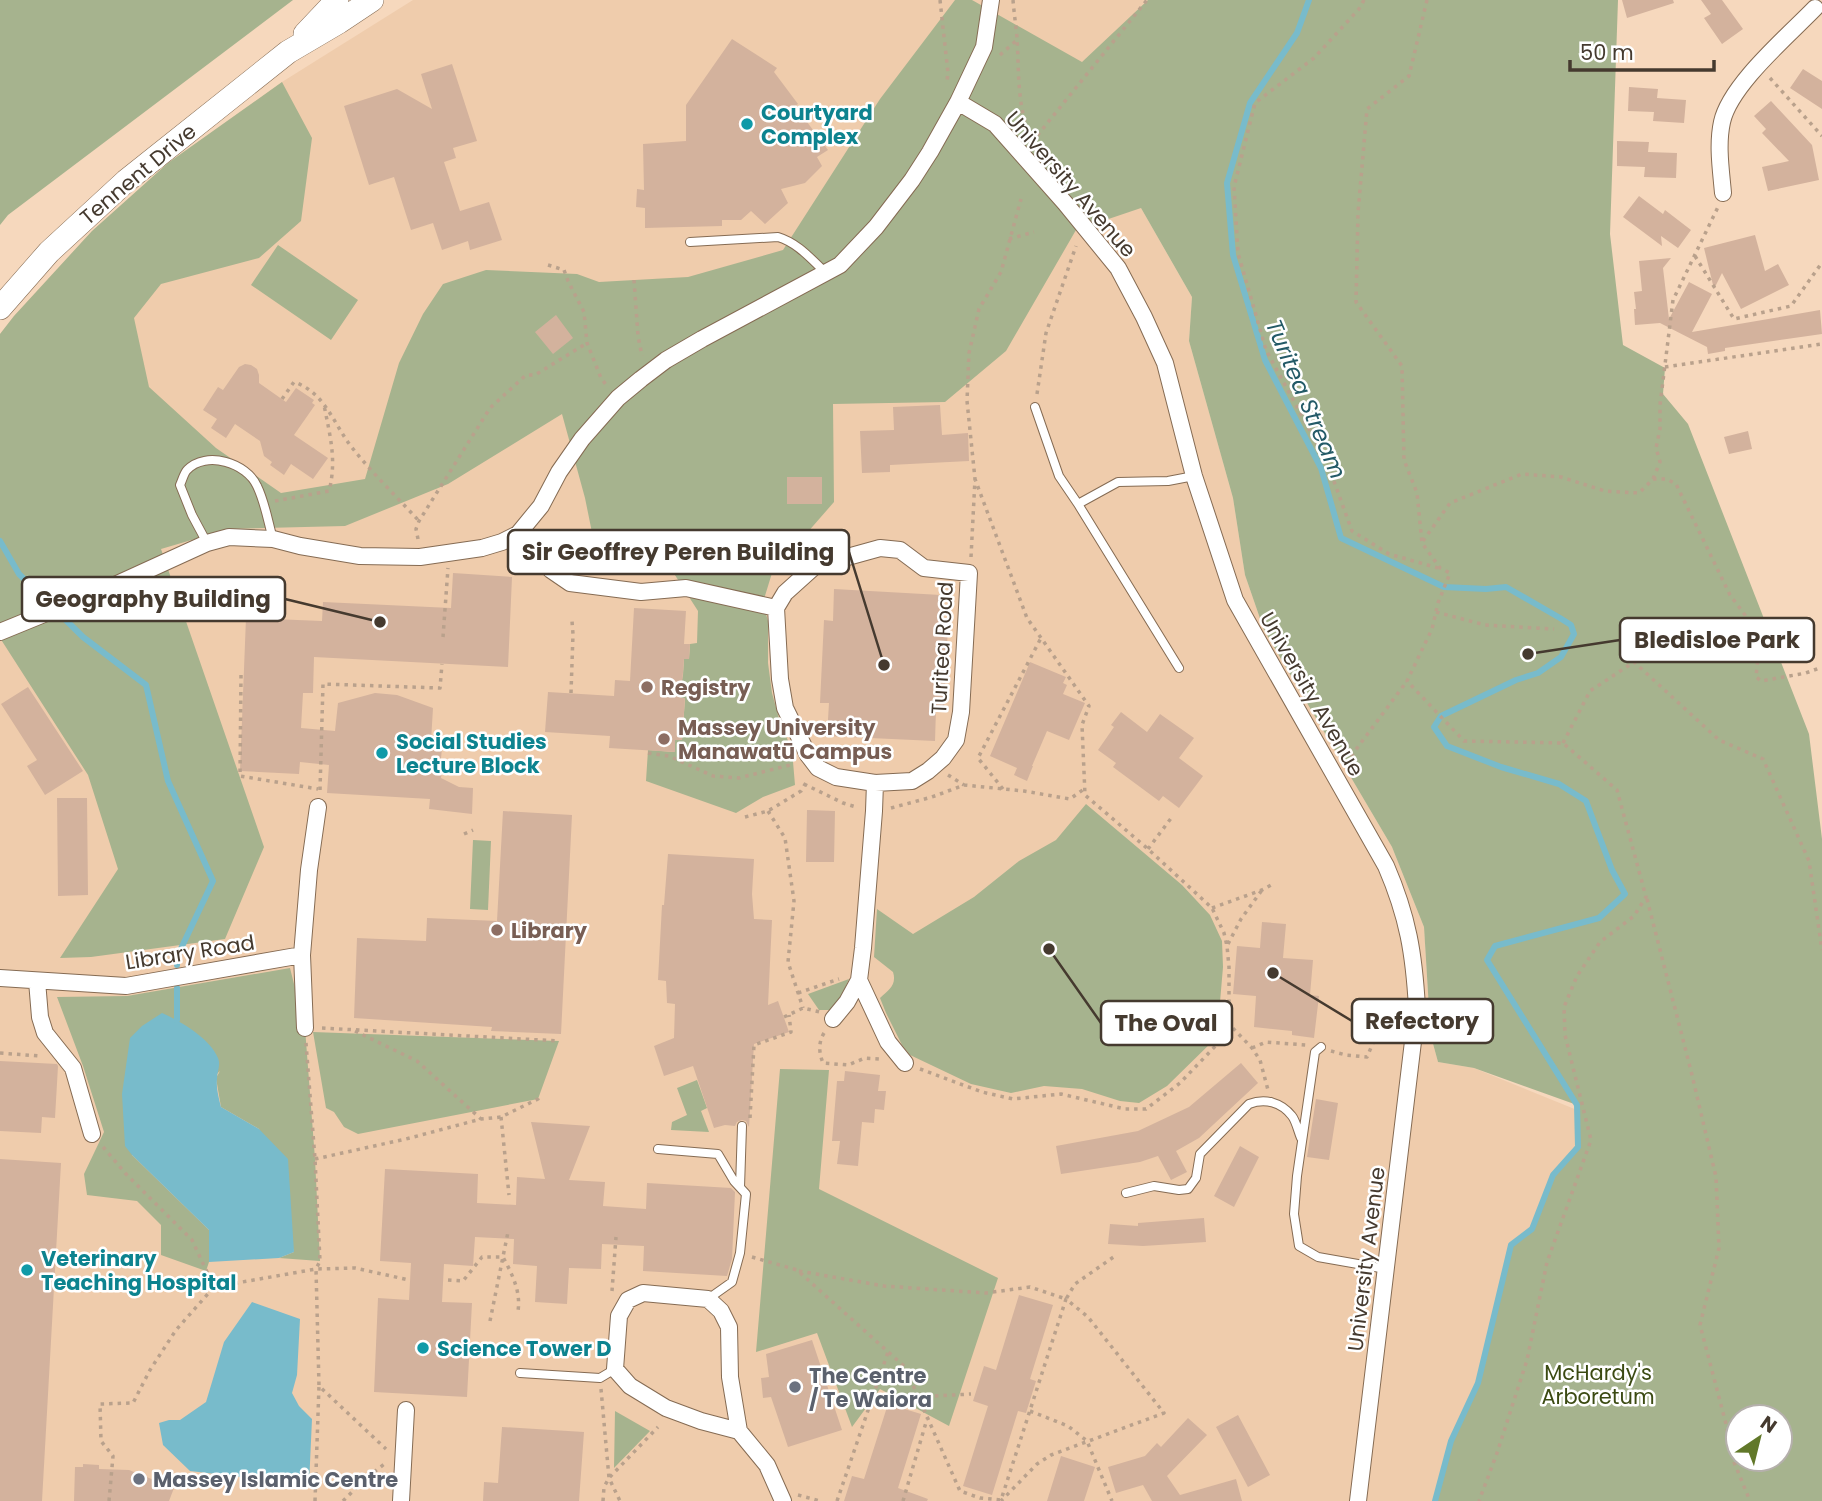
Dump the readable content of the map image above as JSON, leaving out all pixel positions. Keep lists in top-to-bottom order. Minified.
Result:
{"streets":{"main road":["Tennent Drive"],"street":["University Avenue","Turitea Road","Library Road"]},"water":["Turitea Stream"],"parks":["McHardy's Arboretum"],"places":["Courtyard Complex","Geography Building","Bledisloe Park","Sir Geoffrey Peren Building","Registry","Massey University Manawatū Campus","Social Studies Lecture Block","Library","The Oval","Refectory","Veterinary Teaching Hospital","Science Tower D","The Centre / Te Waiora","Massey Islamic Centre"],"scale_bar":"50 m","north":"top right"}
